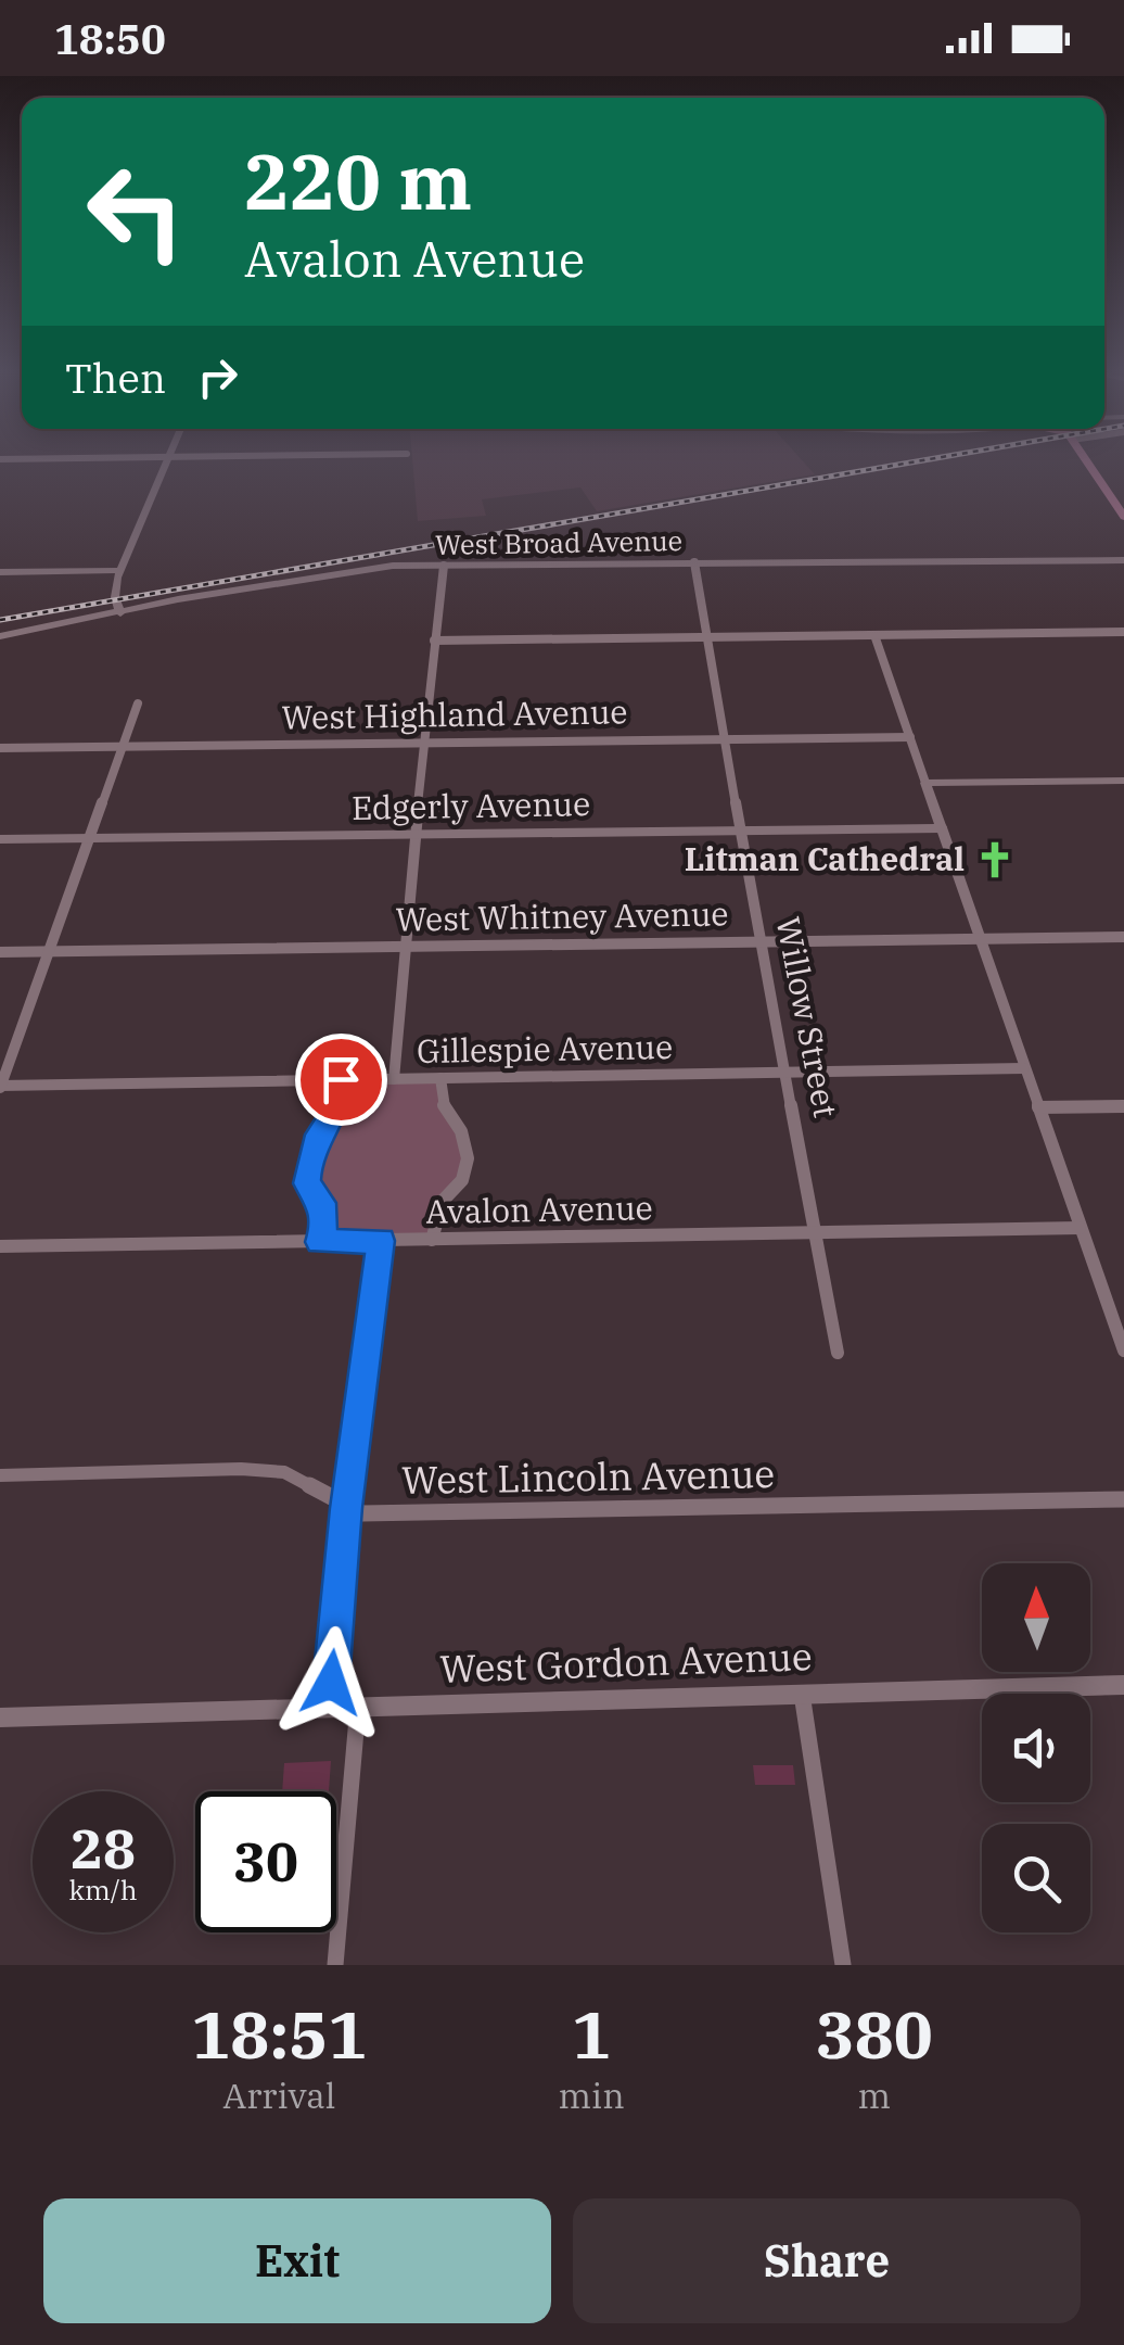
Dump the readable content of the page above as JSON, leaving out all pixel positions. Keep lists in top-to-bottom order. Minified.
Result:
{"streets":{"street":["West Broad Avenue","West Highland Avenue","Edgerly Avenue","West Whitney Avenue","Willow Street","Gillespie Avenue","Avalon Avenue","West Lincoln Avenue","West Gordon Avenue"]},"crossings":[["West Broad Avenue","Willow Street"],["West Highland Avenue","Willow Street"],["Edgerly Avenue","Willow Street"],["West Whitney Avenue","Willow Street"],["Willow Street","Gillespie Avenue"],["Willow Street","Avalon Avenue"]],"places":{"church":["Litman Cathedral"]},"north":"top","page":{"status":"18:50","turn":["220 m","Avalon Avenue"],"then":"Then","speed":"28 km/h","limit":"30","eta":["18:51","Arrival","1","min","380","m"],"buttons":["Exit","Share"]}}
